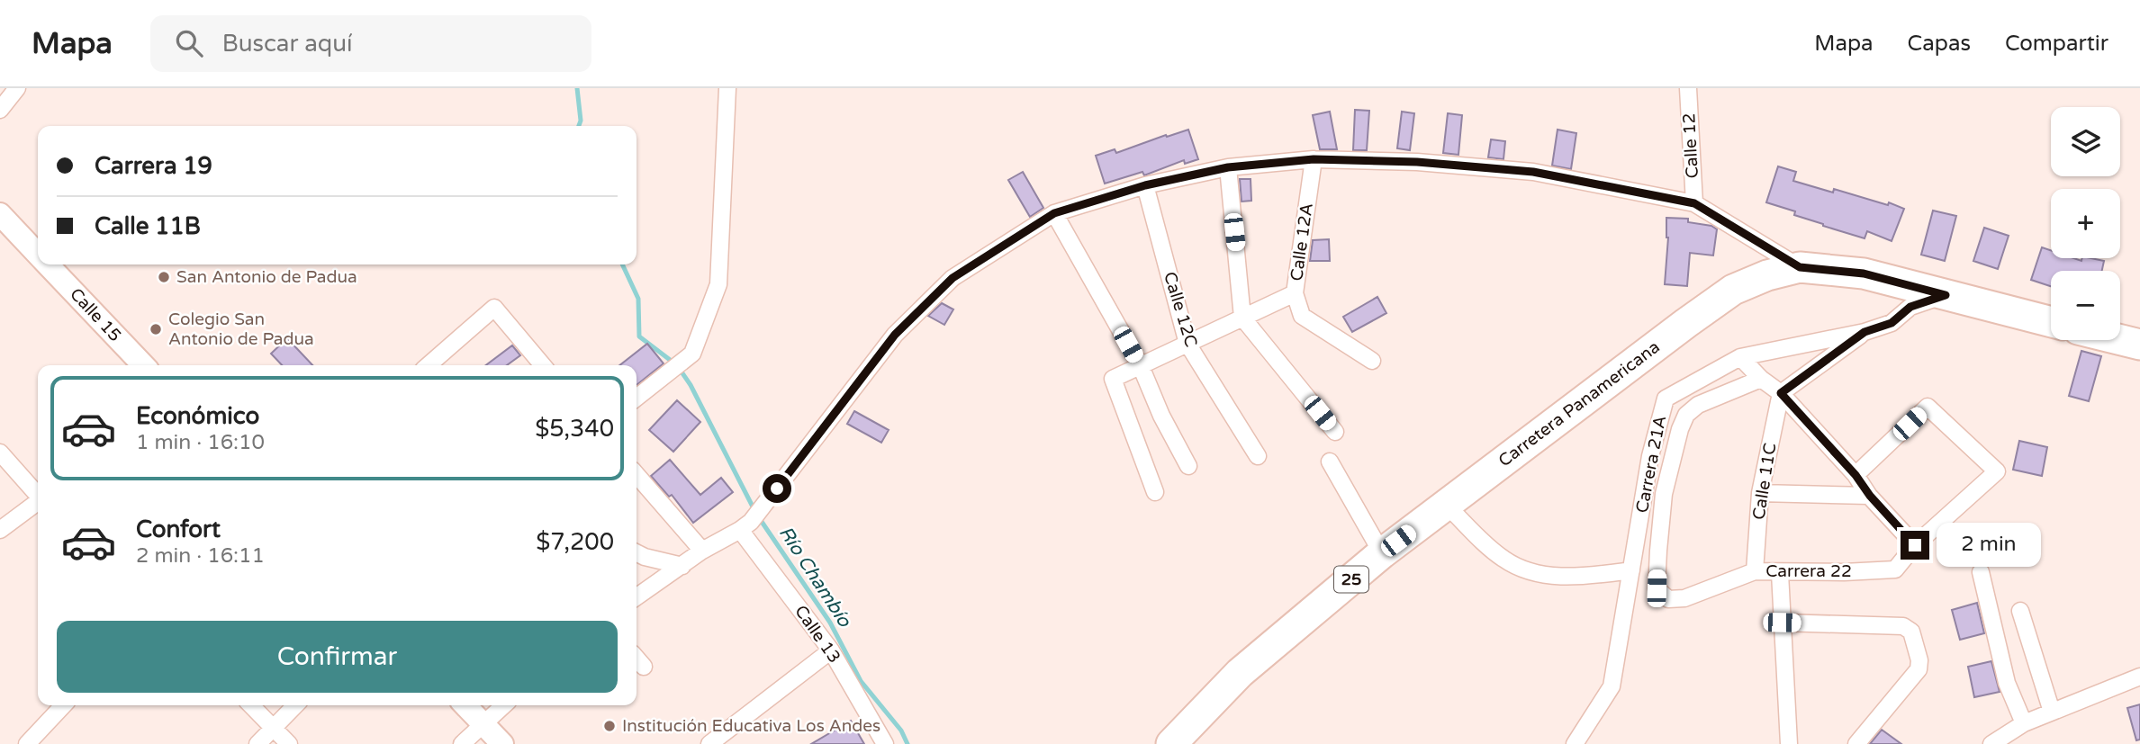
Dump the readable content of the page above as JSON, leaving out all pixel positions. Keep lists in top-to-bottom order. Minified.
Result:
{"streets":{"highway":["Carretera Panamericana","25"],"main road":["Calle 15"],"street":["Calle 12","Calle 12A","Calle 12C","Carrera 21A","Calle 11C","Carrera 22","Calle 13"]},"crossings":[["Carretera Panamericana","Carrera 21A"],["Calle 11C","Carrera 22"]],"water":["Río Chambío"],"places":["San Antonio de Padua","Colegio San Antonio de Padua","Institución Educativa Los Andes"],"page":{"header":"Mapa","search":"Buscar aquí","nav":["Mapa","Capas","Compartir"],"map_buttons":["+","−"],"banner":["Carrera 19","Calle 11B"],"list":[{"name":"Económico","note":"1 min · 16:10","value":"$5,340"},{"name":"Confort","note":"2 min · 16:11","value":"$7,200"}],"bubble":"2 min","buttons":"Confirmar"}}
